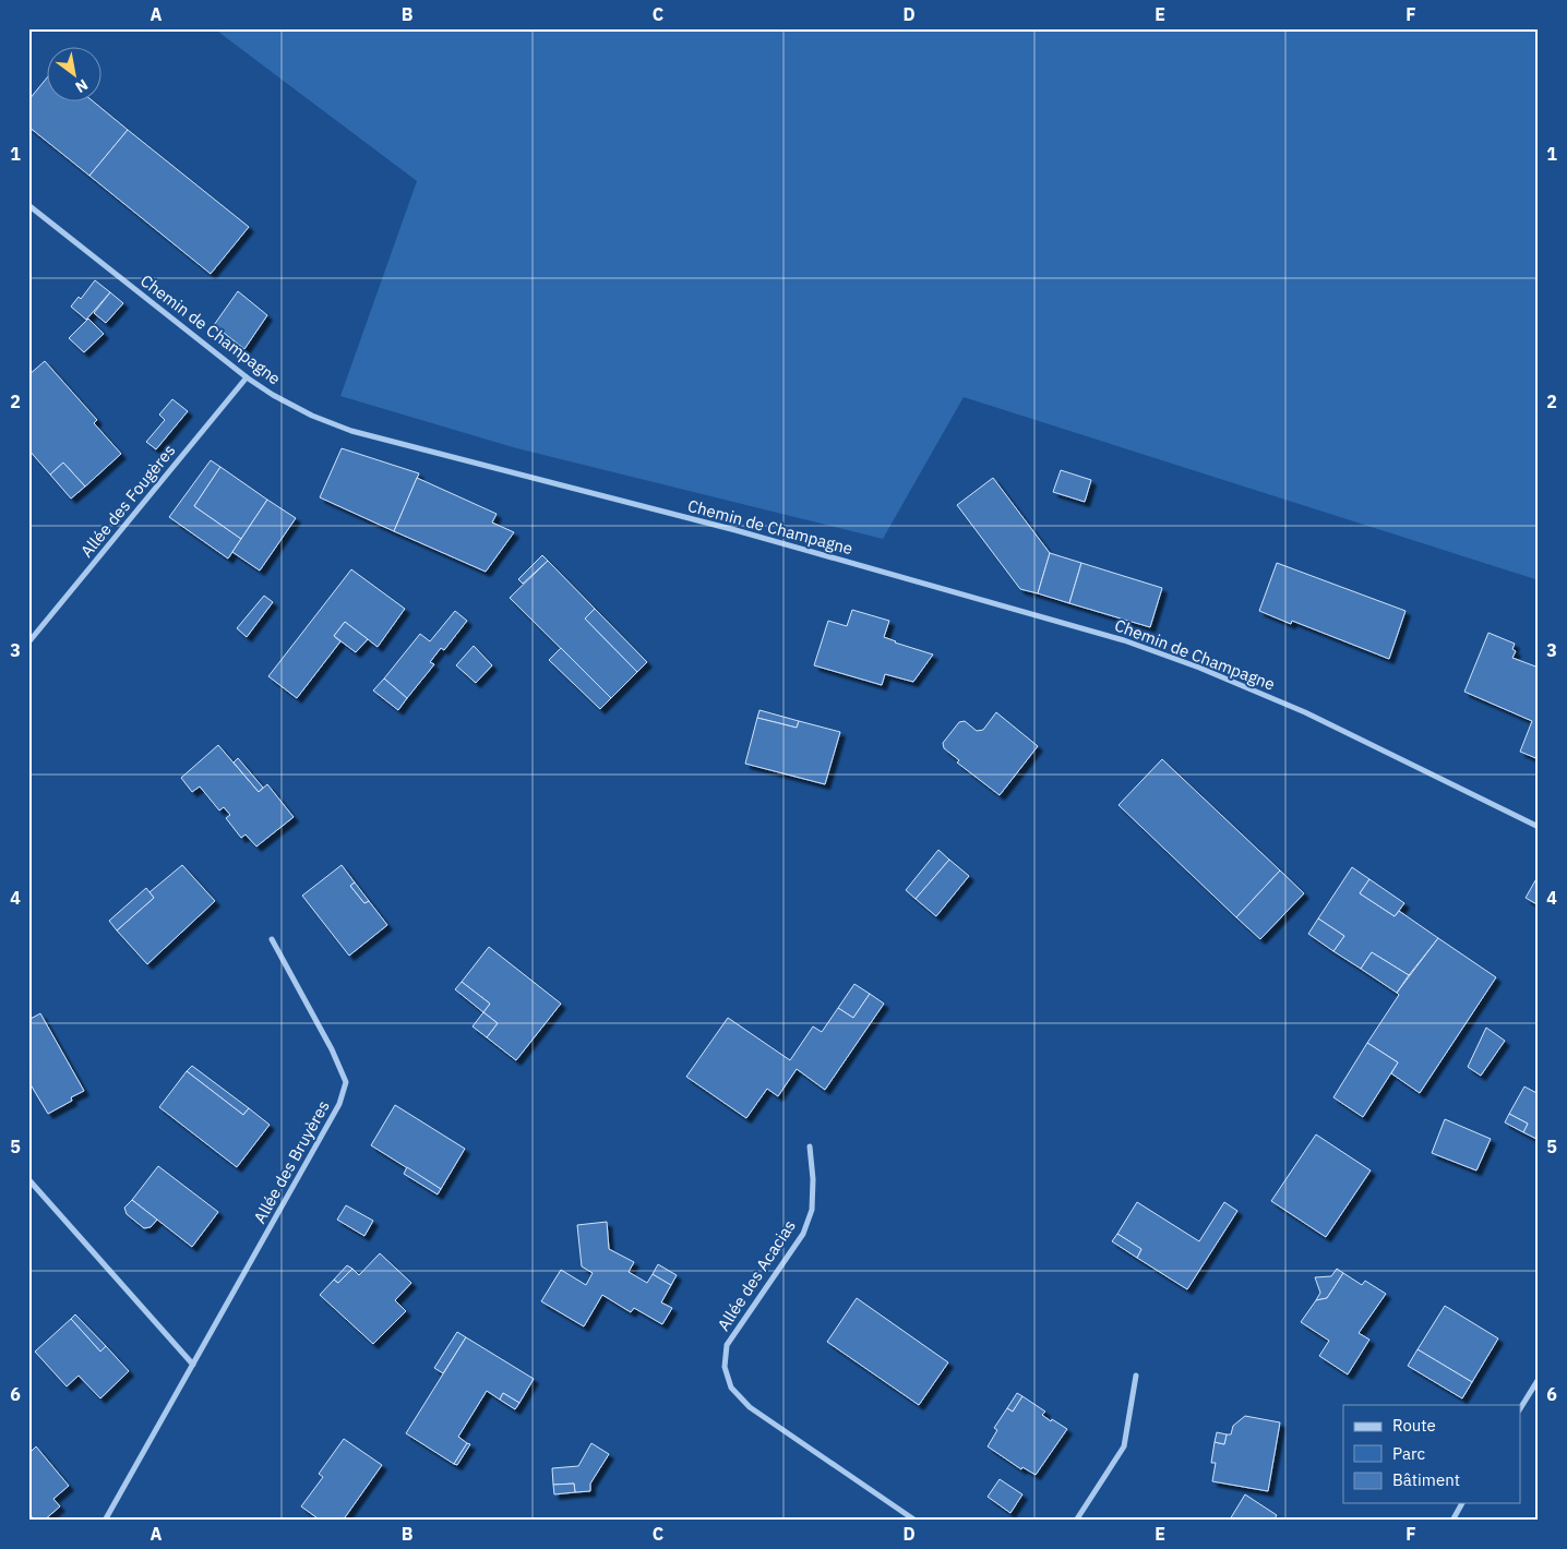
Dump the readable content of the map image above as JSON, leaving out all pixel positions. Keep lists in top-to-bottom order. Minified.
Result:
{"streets":{"street":["Chemin de Champagne","Allée des Fougères","Allée des Bruyères","Allée des Acacias"]},"crossings":[["Chemin de Champagne","Allée des Fougères"]],"legend":["Route","Parc","Bâtiment"],"north":"bottom right","grid":{"columns":["A","B","C","D","E","F"],"rows":["1","2","3","4","5","6"]}}
